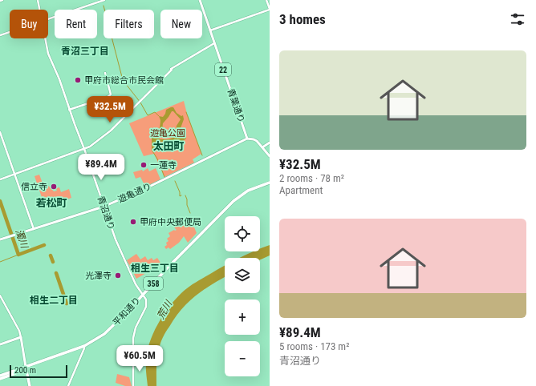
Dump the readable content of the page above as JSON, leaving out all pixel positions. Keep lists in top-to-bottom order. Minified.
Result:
{"streets":{"highway":["358","平和通り"],"main road":["22","青葉通り","遊亀通り"],"street":["青沼通り"]},"crossings":[["青葉通り","遊亀通り"],["遊亀通り","青沼通り"],["青沼通り","平和通り"]],"districts":["青沼三丁目","太田町","若松町","相生三丁目","相生二丁目"],"water":["濁川","荒川"],"parks":["遊亀公園"],"places":["甲府市総合市民会館","一蓮寺","信立寺","甲府中央郵便局","光澤寺"],"scale_bar":"200 m","page":{"heading":"3 homes","chip":["Buy","Rent","Filters","New"],"list":[{"name":"¥32.5M","note":"2 rooms · 78 m² · Apartment"},{"name":"¥89.4M","note":"5 rooms · 173 m² · 青沼通り"}],"price":["¥32.5M","¥89.4M","¥60.5M"],"map_buttons":["+","−"],"scale":"200 m"}}
